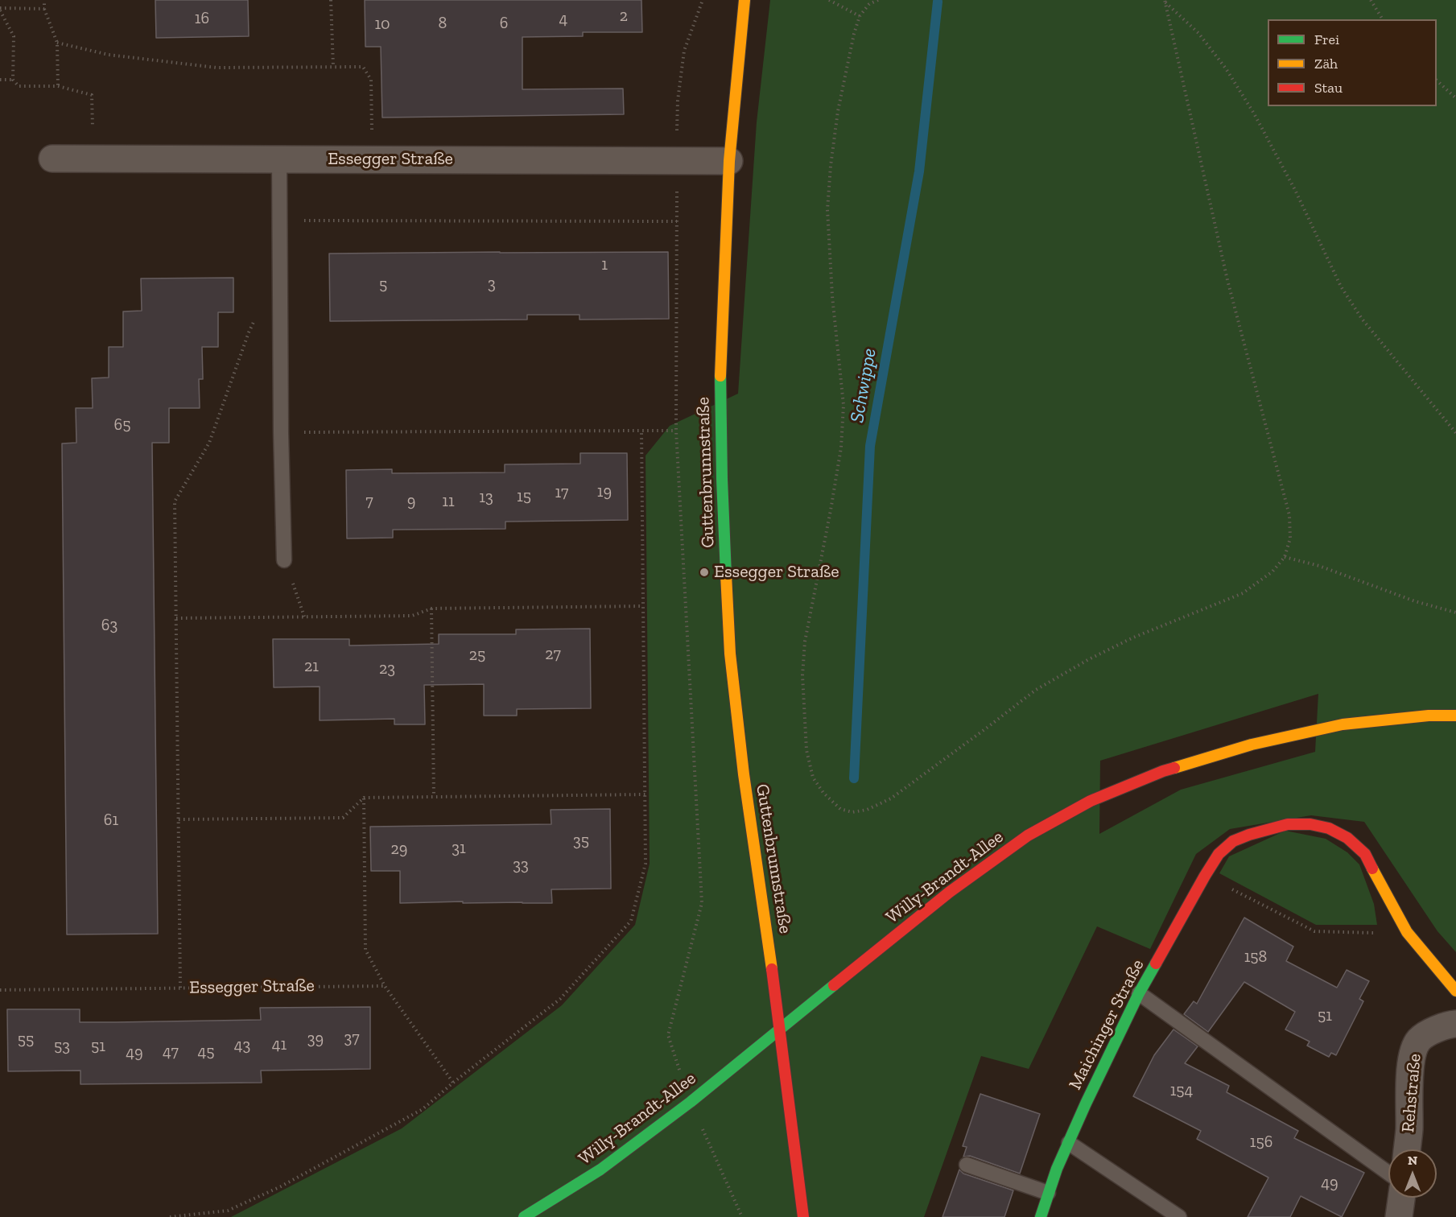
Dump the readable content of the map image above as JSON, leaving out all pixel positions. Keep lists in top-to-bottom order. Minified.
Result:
{"streets":{"street":["Essegger Straße","Guttenbrunnstraße","Willy-Brandt-Allee","Maichinger Straße","Rehstraße"]},"crossings":[["Essegger Straße","Guttenbrunnstraße"],["Guttenbrunnstraße","Willy-Brandt-Allee"]],"water":["Schwippe"],"places":["Essegger Straße"],"house_numbers":["2","16","4","8","6","10","1","3","5","65","19","17","15","13","7","9","11","63","27","25","21","23","61","35","31","29","33","158","51","37","39","55","41","43","53","51","47","45","49","154","156","49"],"legend":["Frei","Zäh","Stau"],"north":"top"}
